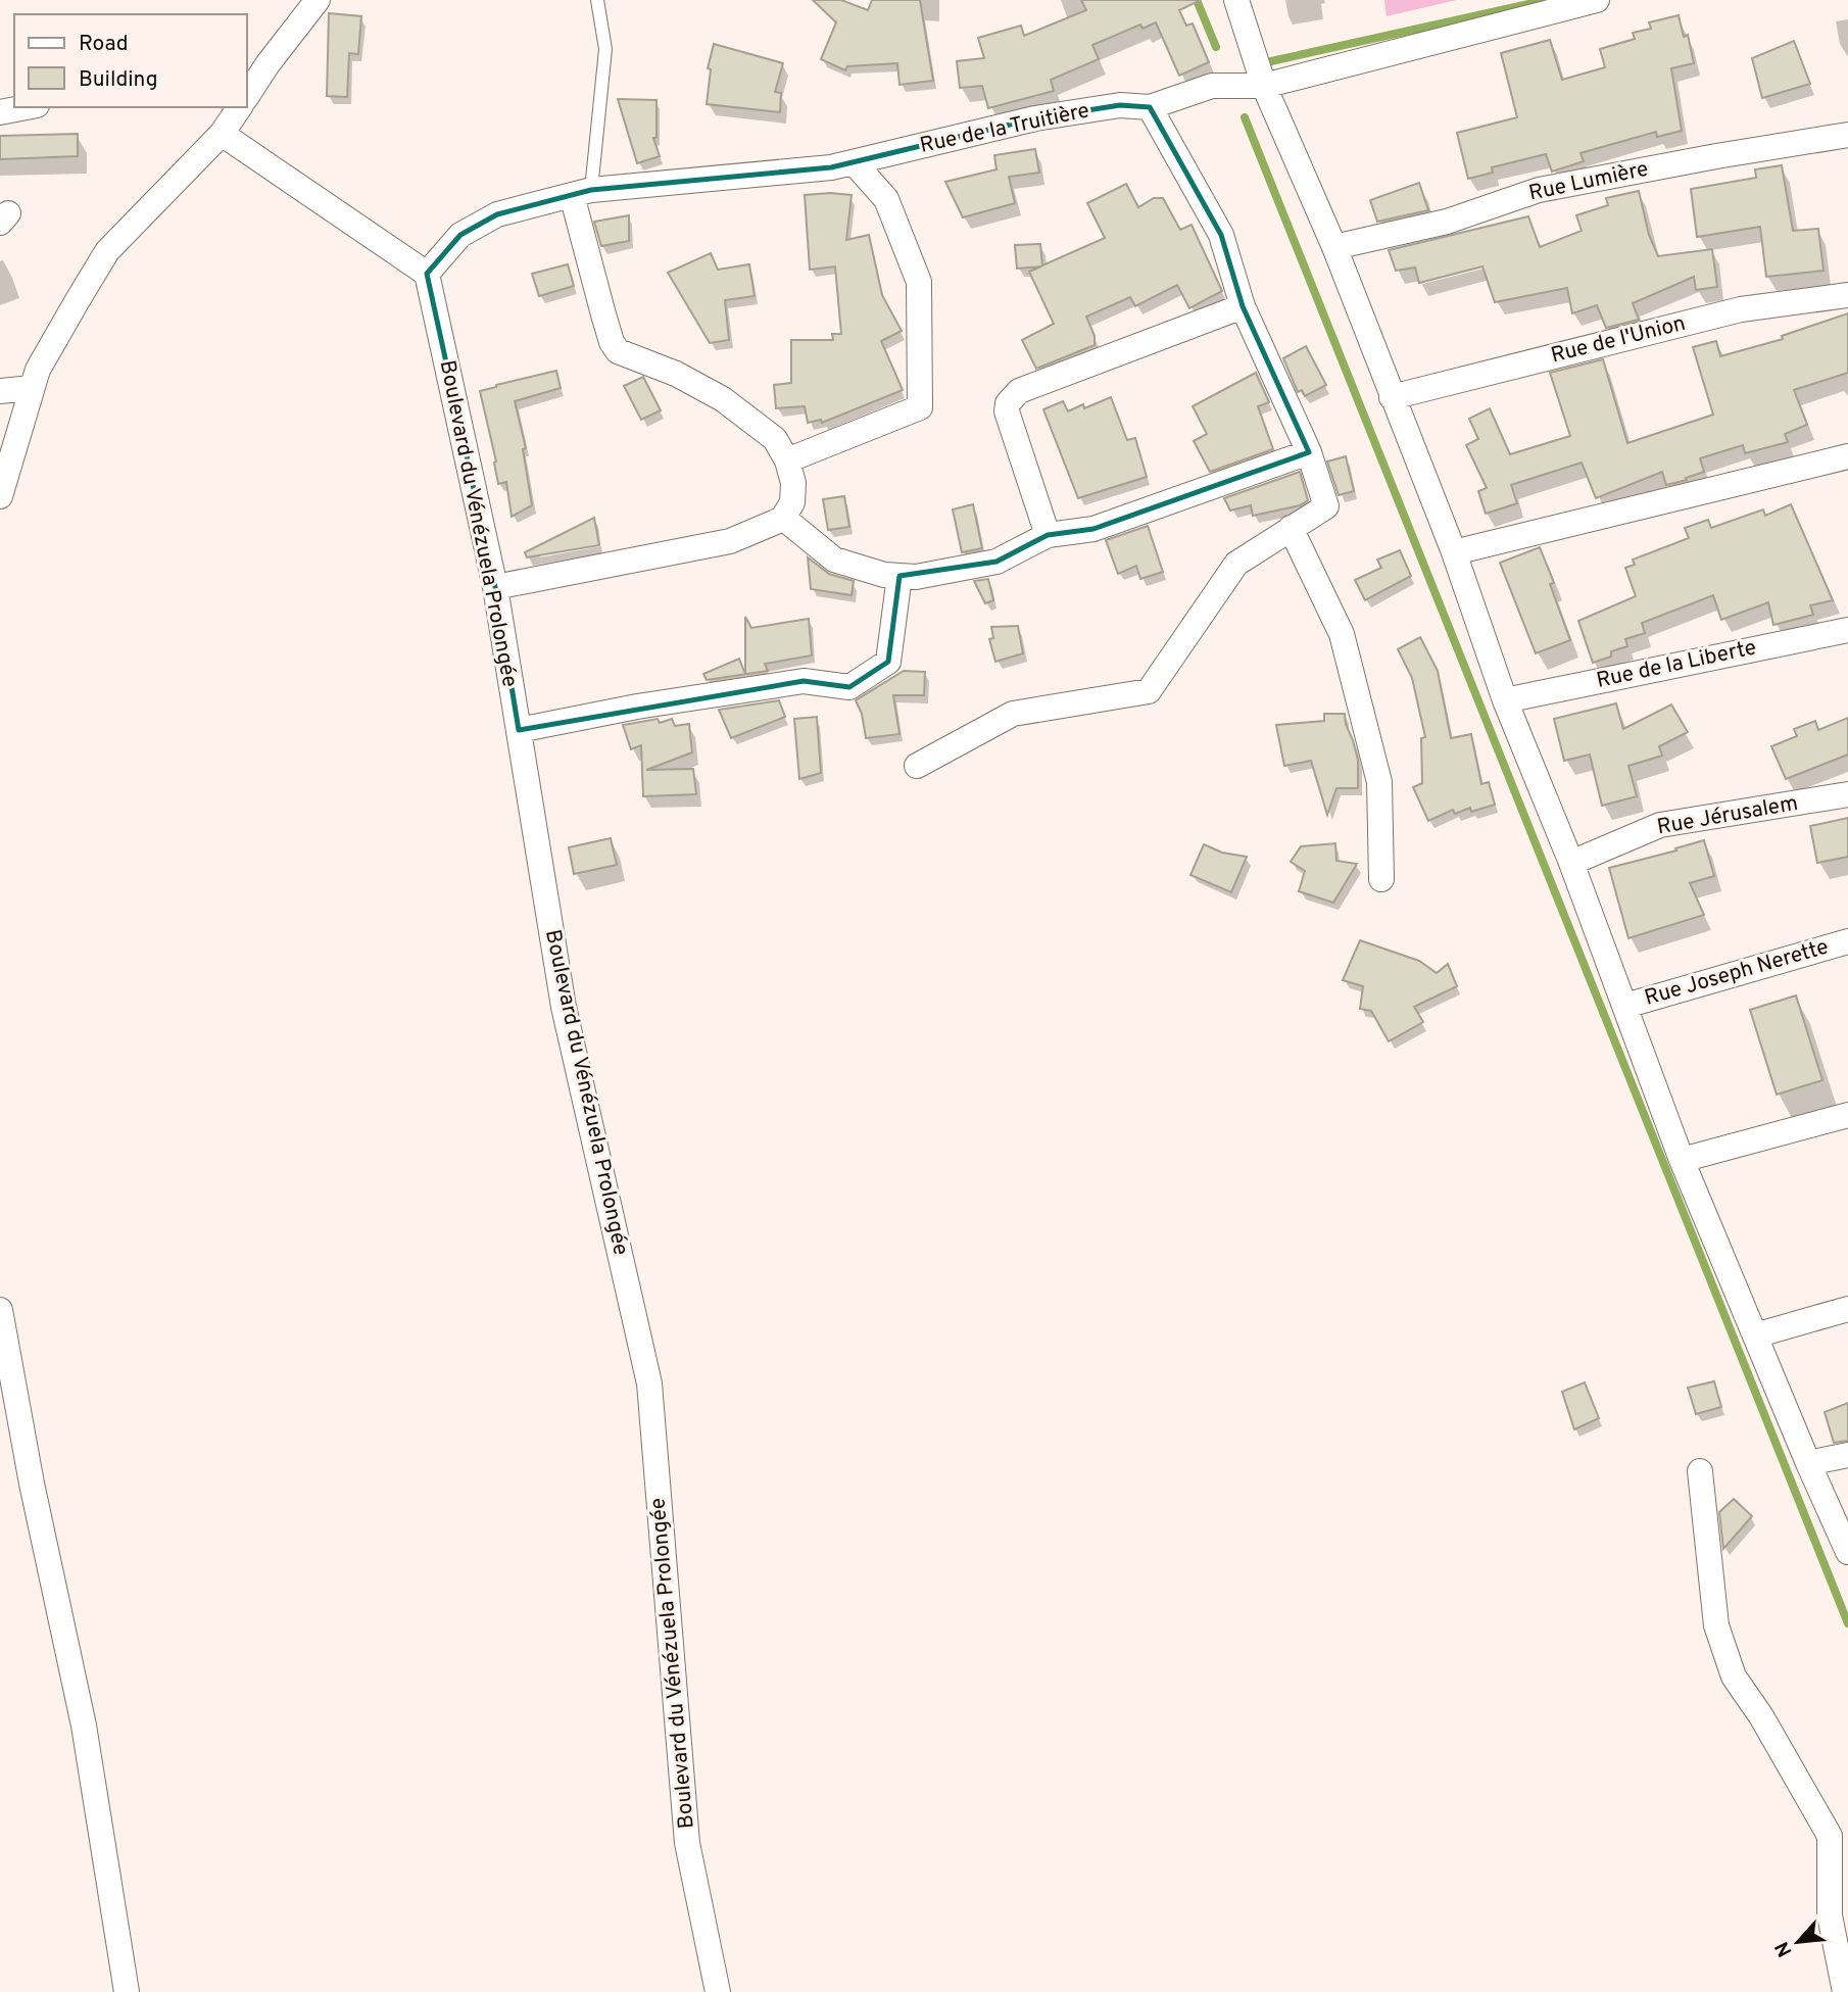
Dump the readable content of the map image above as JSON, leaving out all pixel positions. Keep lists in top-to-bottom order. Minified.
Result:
{"streets":{"street":["Rue de la Truitière","Rue Lumière","Rue de l'Union","Boulevard du Vénézuela Prolongée","Rue de la Liberte","Rue Jérusalem","Rue Joseph Nerette"]},"crossings":[["Rue de la Truitière","Boulevard du Vénézuela Prolongée"]],"legend":["Road","Building"],"north":"bottom left"}
